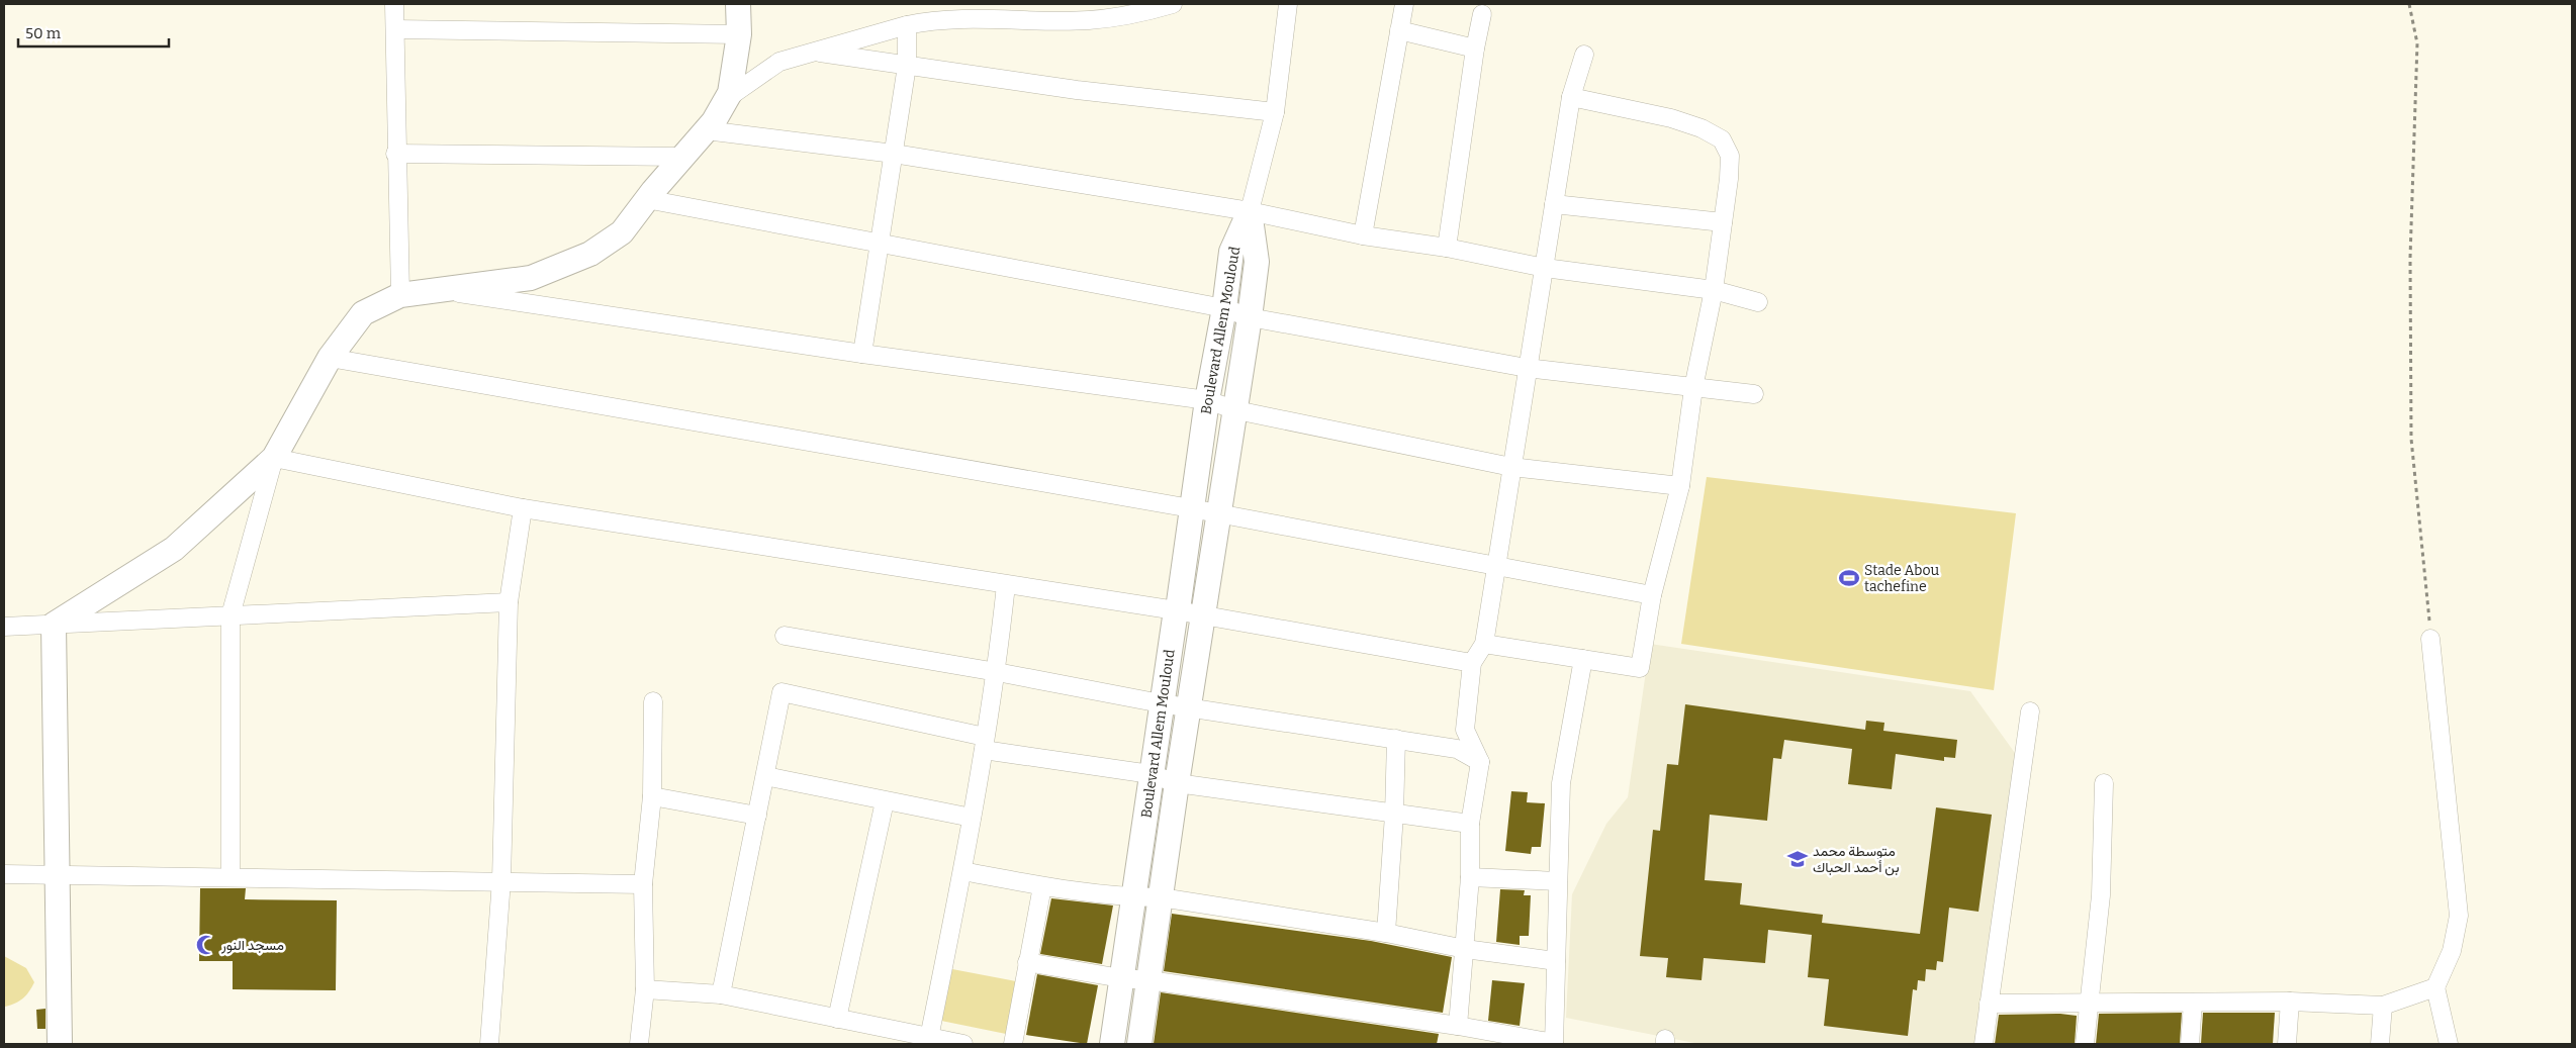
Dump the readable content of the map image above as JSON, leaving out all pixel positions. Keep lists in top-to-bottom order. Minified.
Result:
{"streets":{"main road":["Boulevard Allem Mouloud"]},"places":{"sports":["Stade Abou tachefine"],"school or university":["متوسطة محمد بن أحمد الحباك"],"mosque":["مسجد النور"]},"scale_bar":"50 m"}
